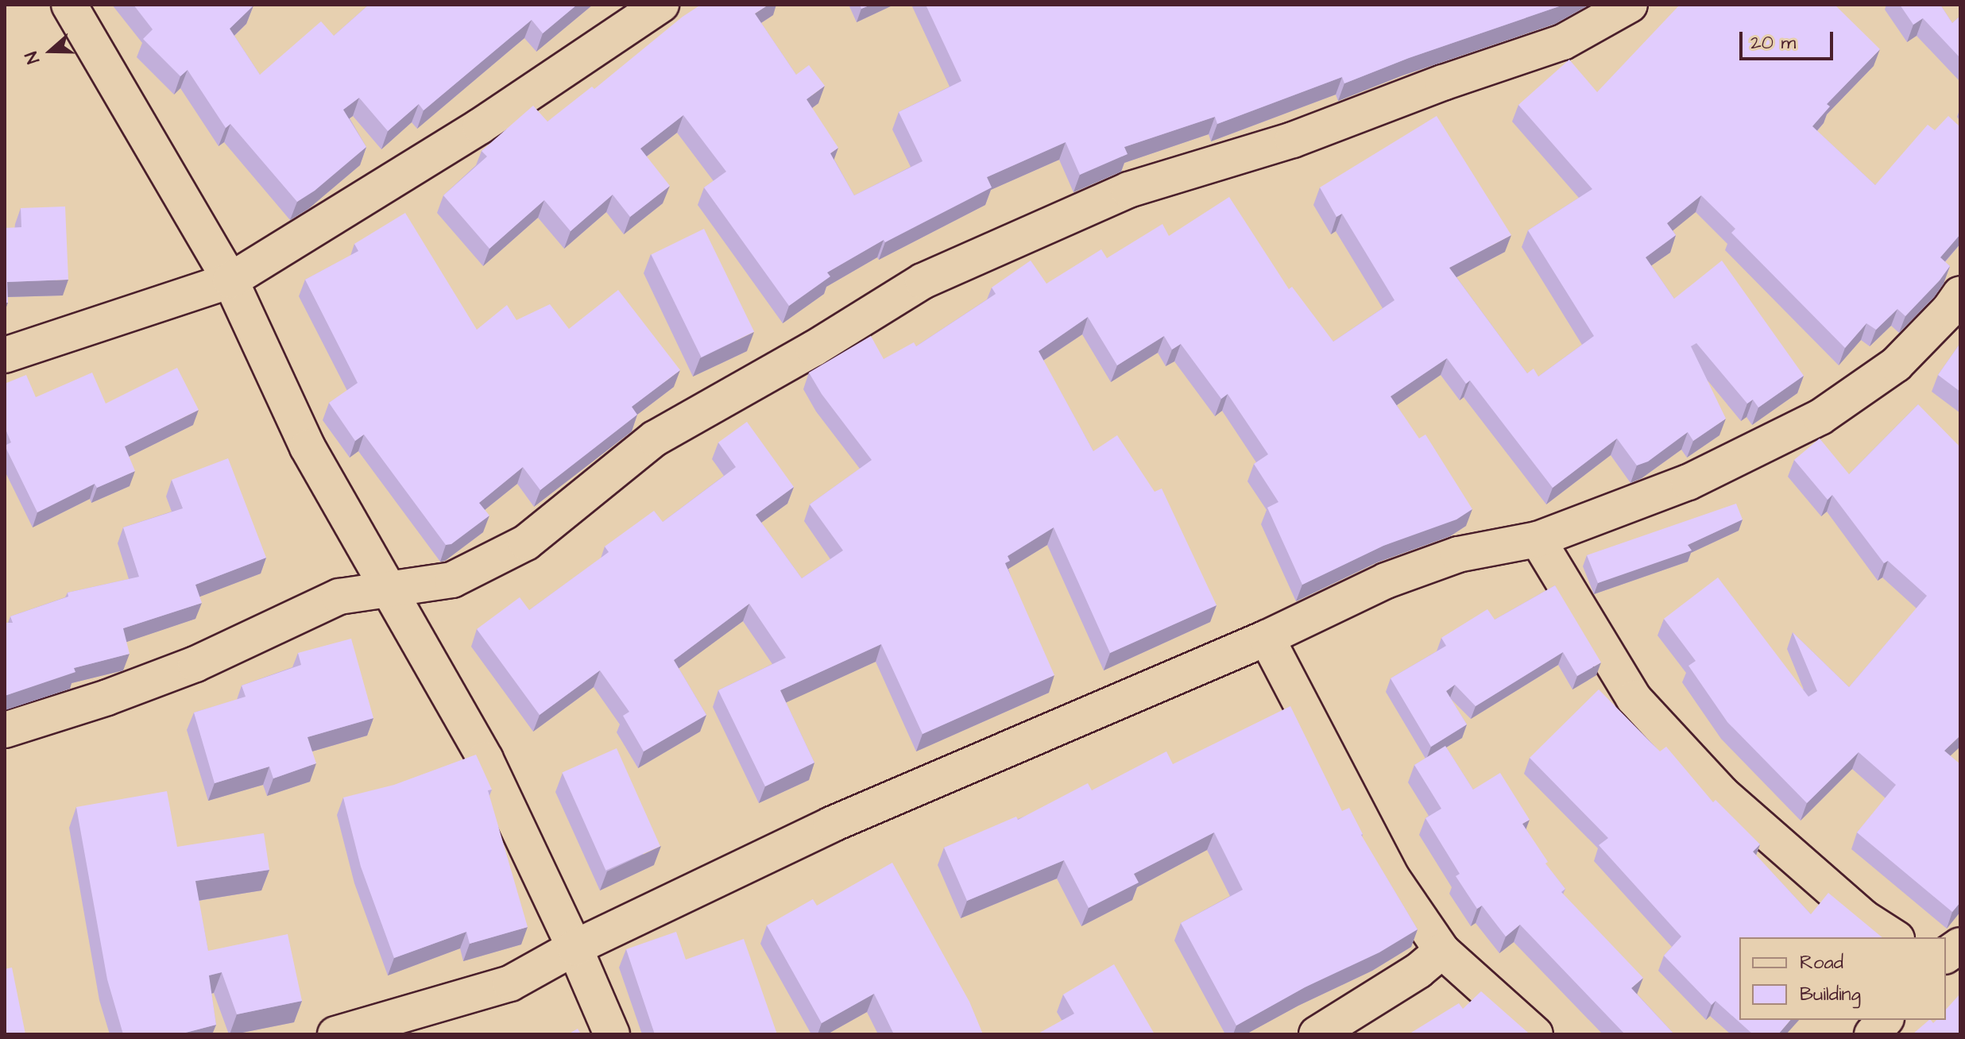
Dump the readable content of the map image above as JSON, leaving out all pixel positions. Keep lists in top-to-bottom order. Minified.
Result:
{"legend":["Road","Building"],"scale_bar":"20 m","north":"left"}
